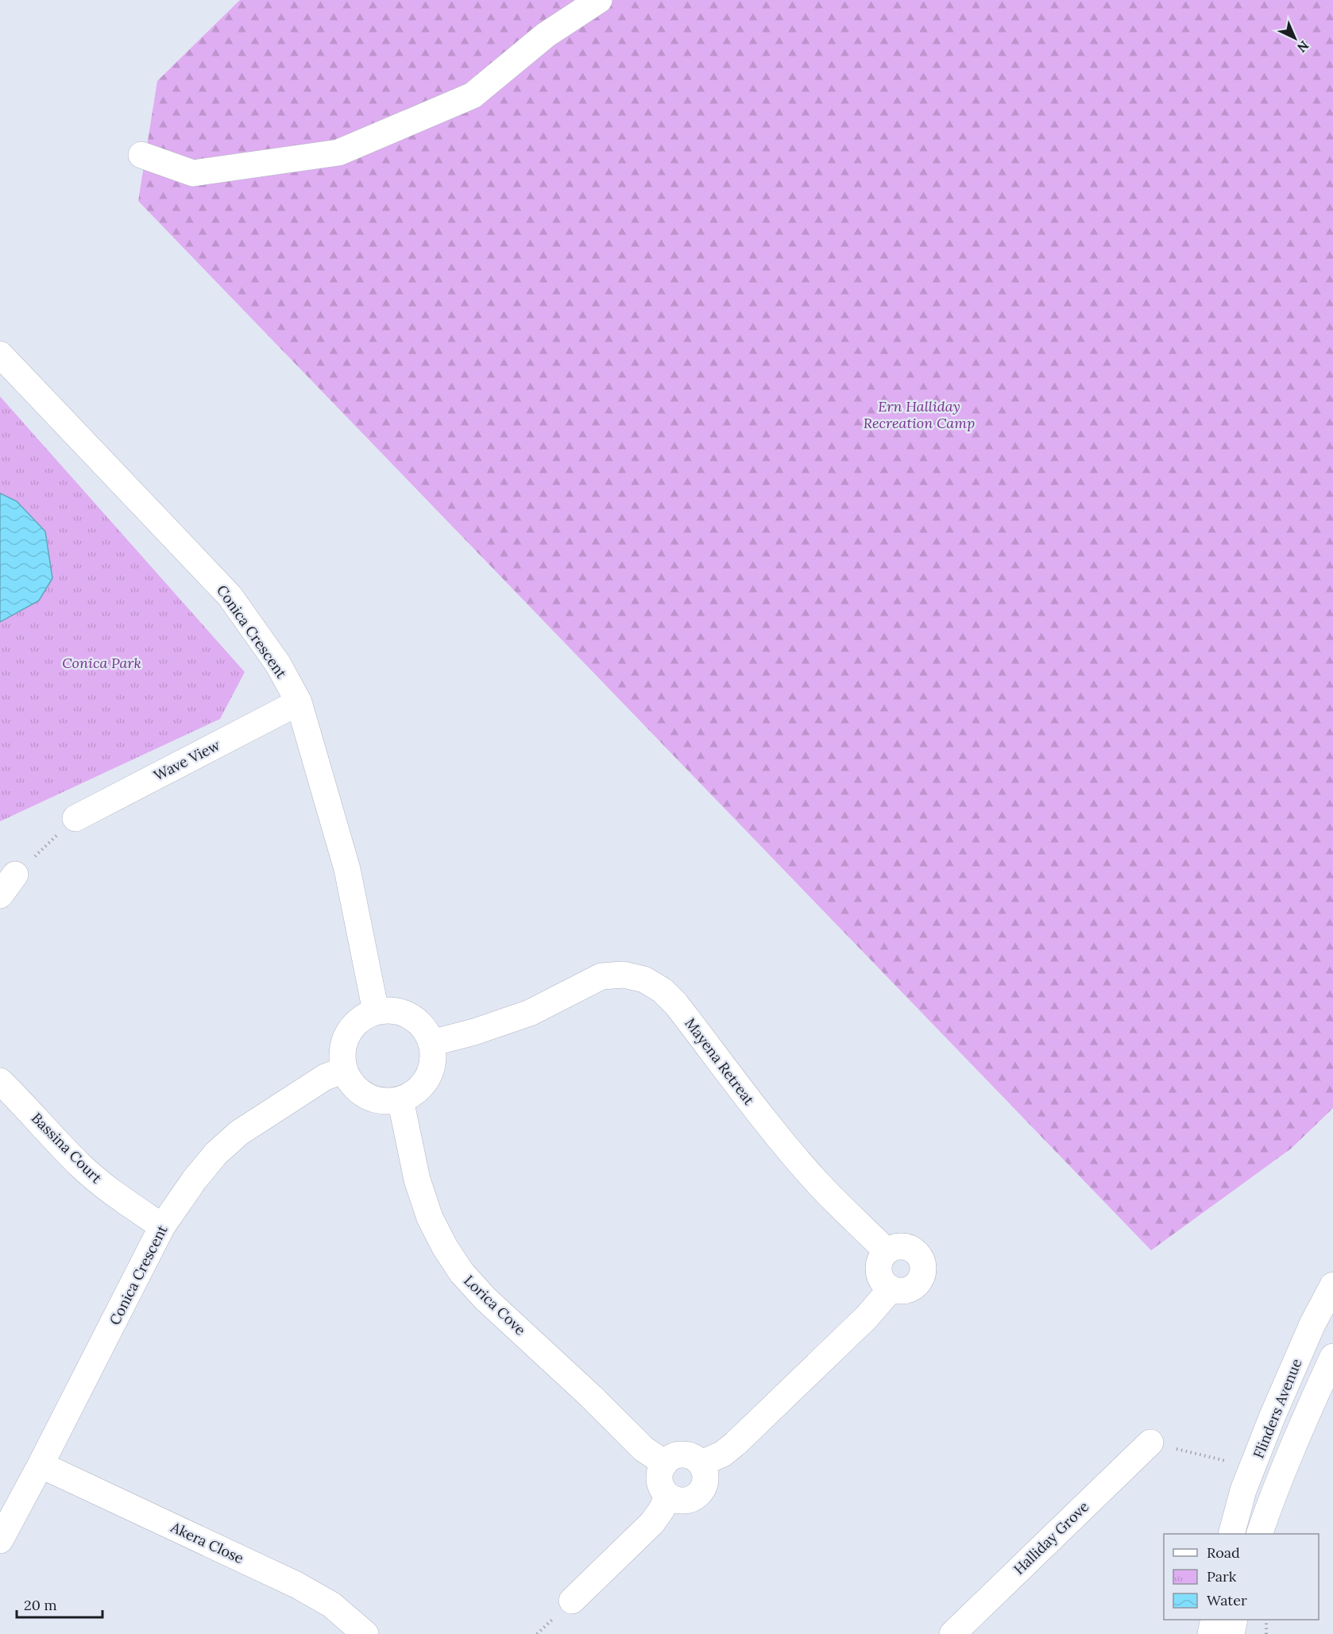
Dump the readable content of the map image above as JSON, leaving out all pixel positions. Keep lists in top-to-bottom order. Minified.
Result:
{"streets":{"street":["Conica Crescent","Wave View","Mayena Retreat","Bassina Court","Lorica Cove","Flinders Avenue","Halliday Grove","Akera Close"]},"crossings":[["Conica Crescent","Wave View"],["Conica Crescent","Mayena Retreat"],["Conica Crescent","Bassina Court"],["Conica Crescent","Lorica Cove"],["Conica Crescent","Akera Close"],["Mayena Retreat","Lorica Cove"]],"parks":["Ern Halliday Recreation Camp","Conica Park"],"legend":["Road","Park","Water"],"scale_bar":"20 m","north":"bottom right"}
